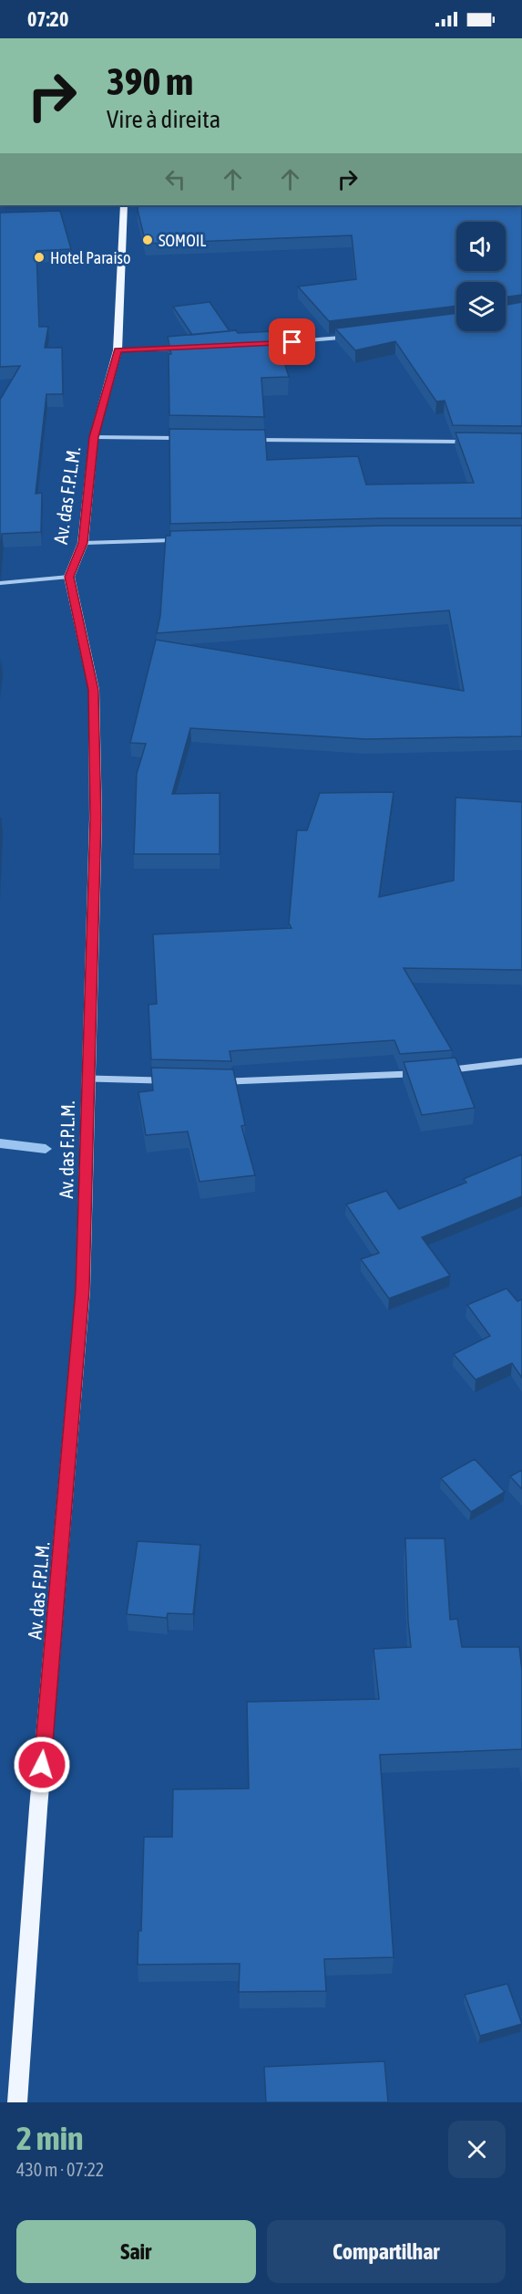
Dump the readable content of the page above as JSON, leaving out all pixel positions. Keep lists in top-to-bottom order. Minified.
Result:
{"streets":{"main road":["Av. das F.P.L.M."]},"places":["SOMOIL","Hotel Paraiso"],"page":{"status":"07:20","turn":["390 m","Vire à direita"],"heading":["2 min","430 m · 07:22"],"buttons":["Sair","Compartilhar"]}}
